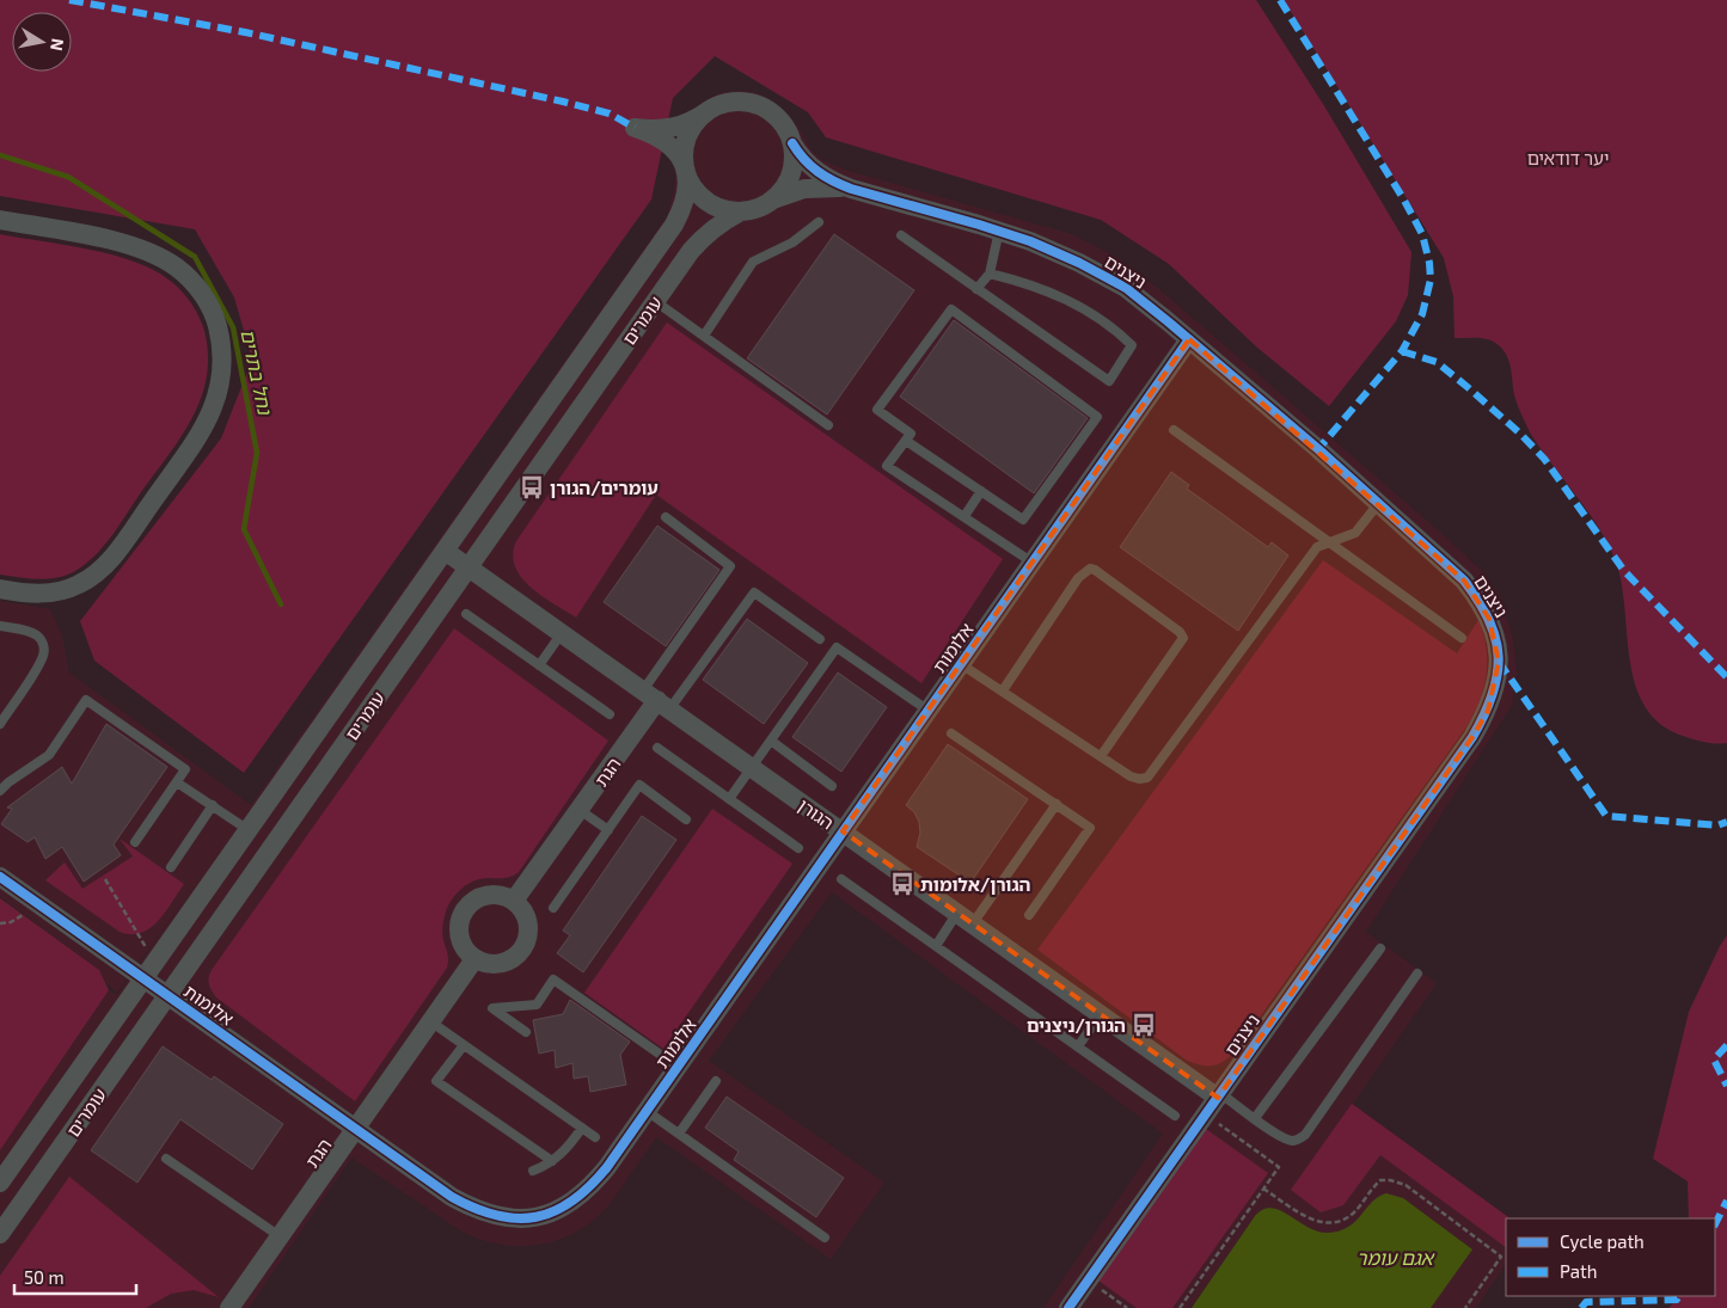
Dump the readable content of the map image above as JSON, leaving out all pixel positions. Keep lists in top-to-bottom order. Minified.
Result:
{"streets":{"street":["ניצנים","עומרים","אלומות","הגת","הגורן"]},"crossings":[["ניצנים","עומרים"],["ניצנים","אלומות"],["ניצנים","הגורן"],["עומרים","אלומות"],["עומרים","הגורן"],["אלומות","הגת"],["אלומות","הגורן"],["הגת","הגורן"]],"water":["נחל בתרים","אגם עומר"],"parks":["יער דודאים"],"places":{"bus stop":["עומרים/הגורן","הגורן/אלומות","הגורן/ניצנים"]},"legend":["Cycle path","Path"],"scale_bar":"50 m","north":"right"}
